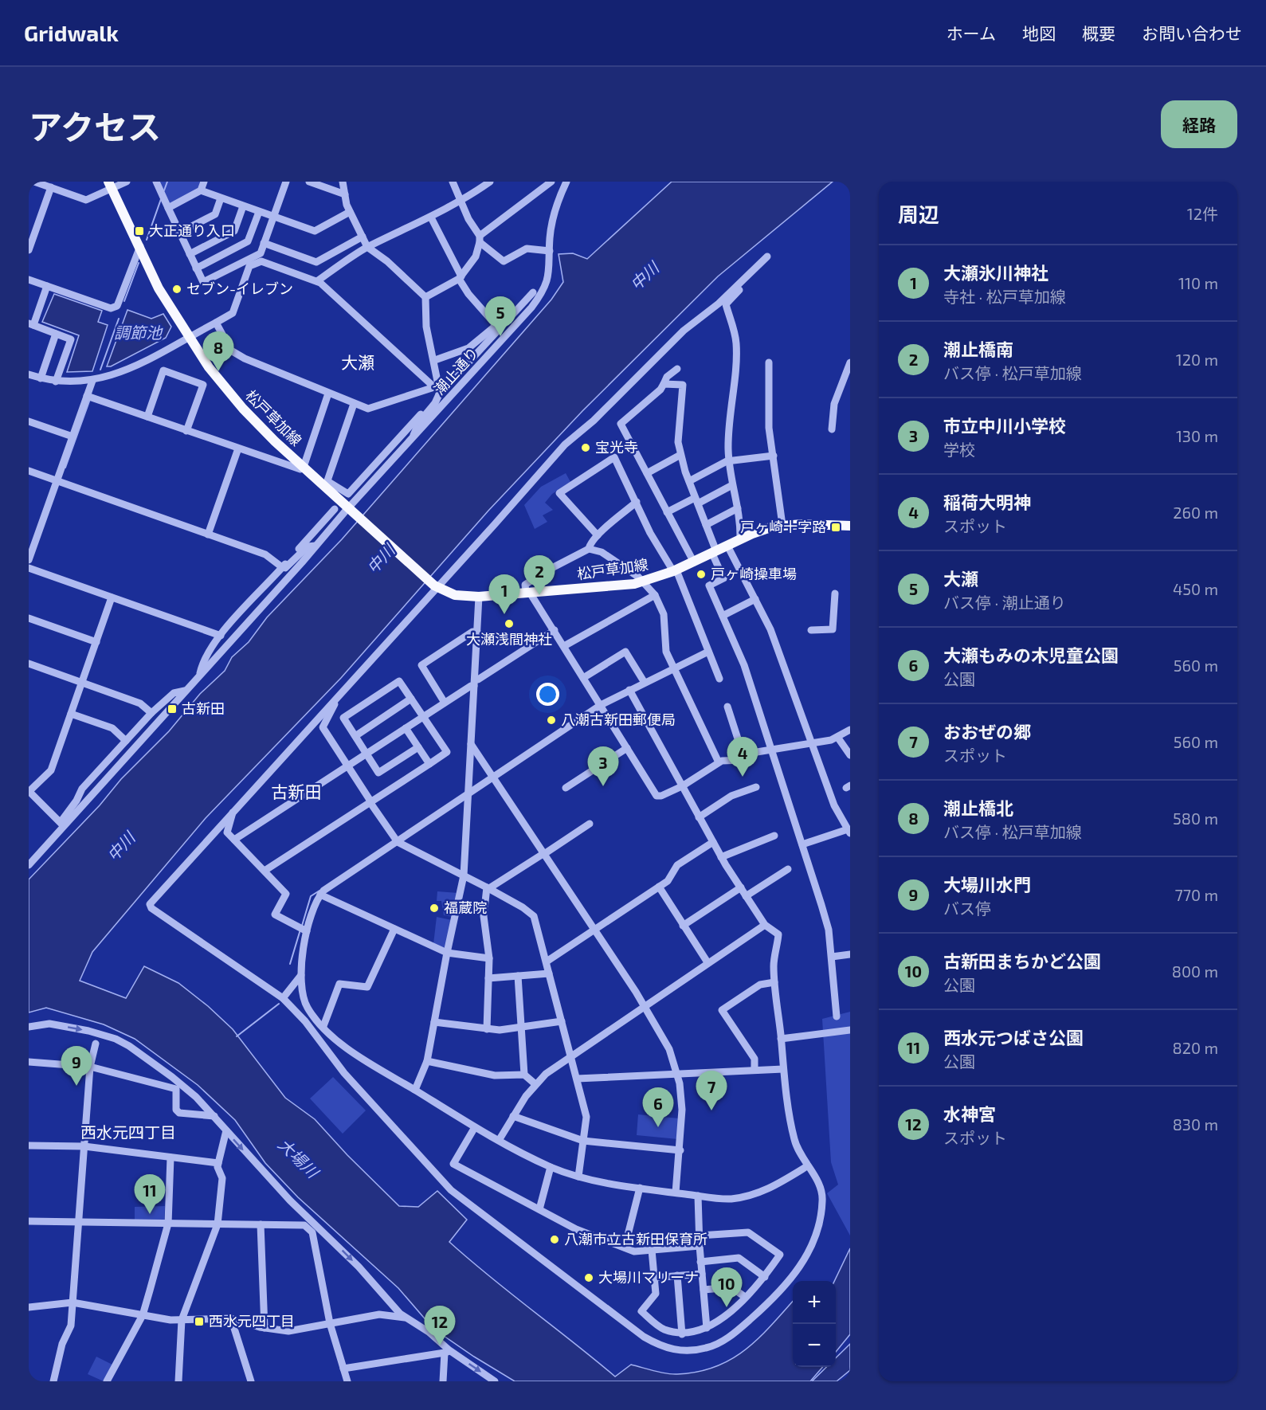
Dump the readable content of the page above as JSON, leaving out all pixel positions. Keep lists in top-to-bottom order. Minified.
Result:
{"streets":{"main road":["松戸草加線"],"street":["潮止通り"]},"crossings":[["潮止通り","松戸草加線"]],"districts":["大瀬","古新田","西水元四丁目"],"water":["中川","調節池","大場川"],"places":{"transit":["大正通り入口","戸ヶ崎十字路","古新田","西水元四丁目"],"other":["セブン-イレブン","宝光寺","戸ヶ崎操車場","大瀬浅間神社","八潮古新田郵便局","福蔵院","八潮市立古新田保育所","大場川マリーナ"]},"page":{"header":"Gridwalk","nav":["ホーム","地図","概要","お問い合わせ"],"title":"アクセス","buttons":"経路","heading":["周辺","12件"],"list":[{"mark":"1","name":"大瀬氷川神社","note":"寺社 · 松戸草加線","value":"110 m"},{"mark":"2","name":"潮止橋南","note":"バス停 · 松戸草加線","value":"120 m"},{"mark":"3","name":"市立中川小学校","note":"学校","value":"130 m"},{"mark":"4","name":"稲荷大明神","note":"スポット","value":"260 m"},{"mark":"5","name":"大瀬","note":"バス停 · 潮止通り","value":"450 m"},{"mark":"6","name":"大瀬もみの木児童公園","note":"公園","value":"560 m"},{"mark":"7","name":"おおぜの郷","note":"スポット","value":"560 m"},{"mark":"8","name":"潮止橋北","note":"バス停 · 松戸草加線","value":"580 m"},{"mark":"9","name":"大場川水門","note":"バス停","value":"770 m"},{"mark":"10","name":"古新田まちかど公園","note":"公園","value":"800 m"},{"mark":"11","name":"西水元つばさ公園","note":"公園","value":"820 m"},{"mark":"12","name":"水神宮","note":"スポット","value":"830 m"}],"pins":["5","8","2","1","4","3","9","7","6","11","10","12"],"map_buttons":["+","−"]}}
